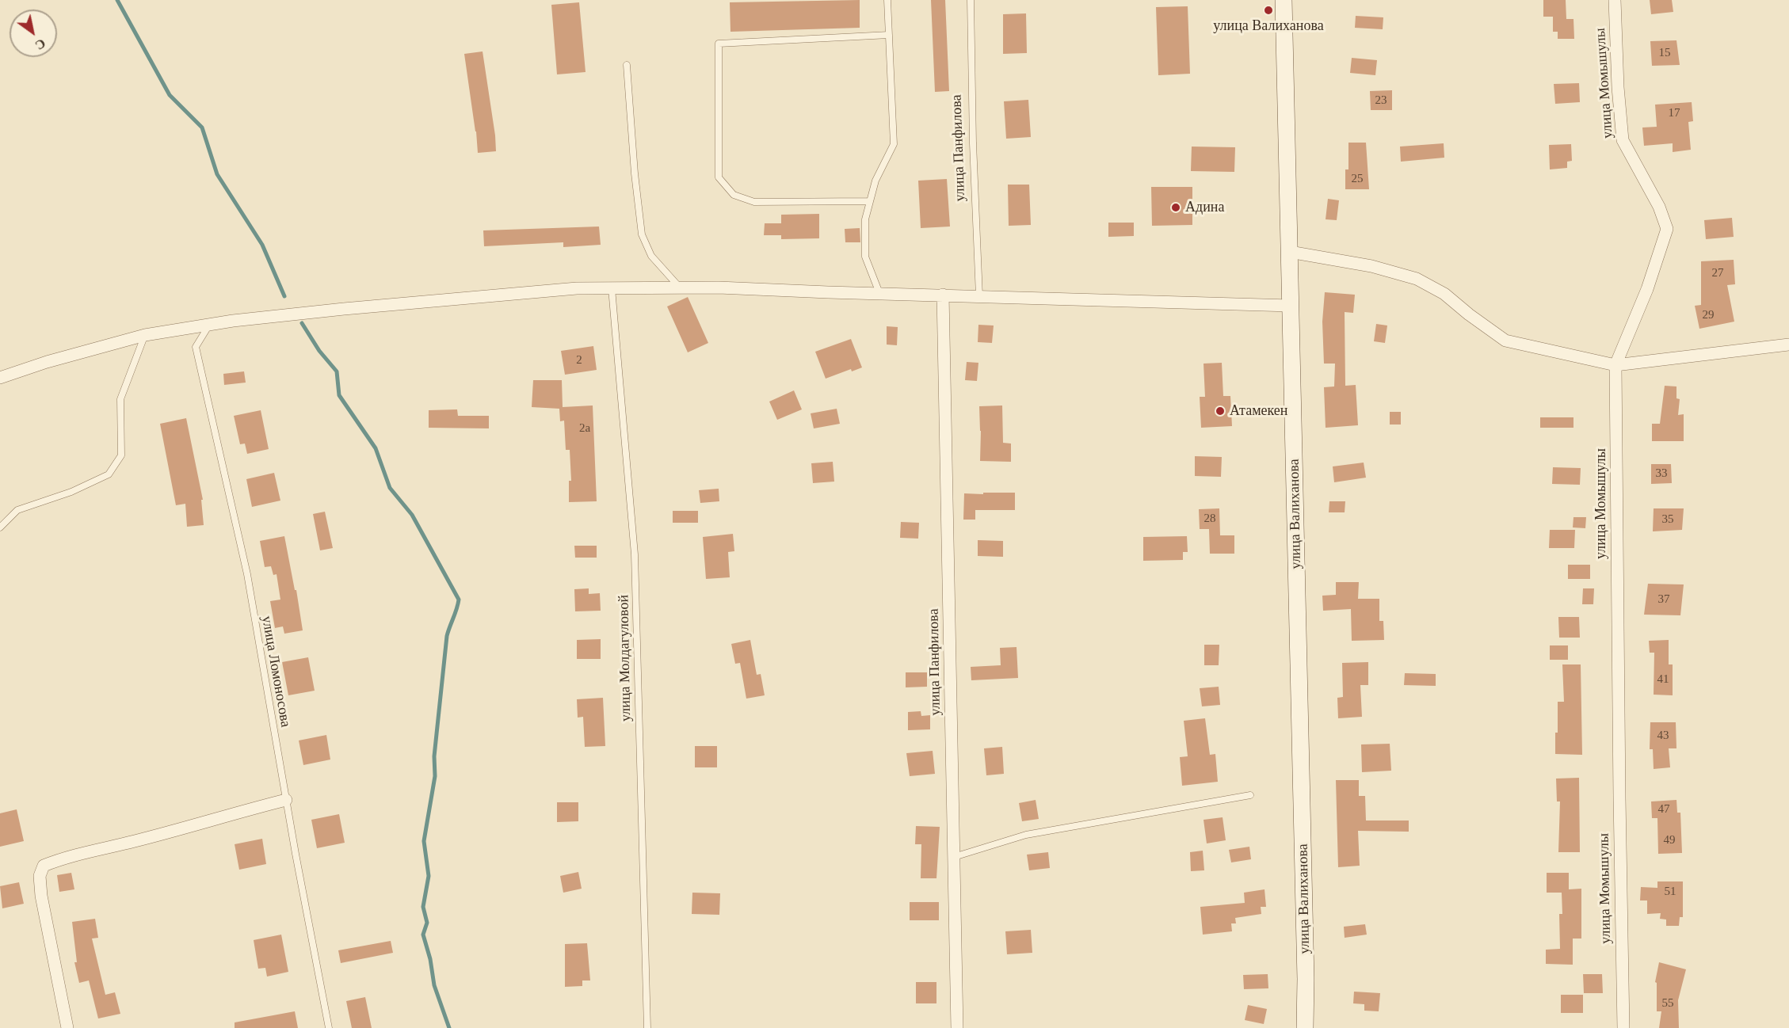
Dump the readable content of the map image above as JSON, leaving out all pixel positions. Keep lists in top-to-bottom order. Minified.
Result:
{"streets":{"main road":["улица Валиханова"],"street":["улица Момышулы","улица Панфилова"],"lane":["улица Молдагуловой","улица Ломоносова"]},"places":["улица Валиханова","Адина","Атамекен"],"house_numbers":["15","23","17","25","27","29","2","2а","33","28","35","37","41","43","47","49","51","55"],"north":"bottom right"}
